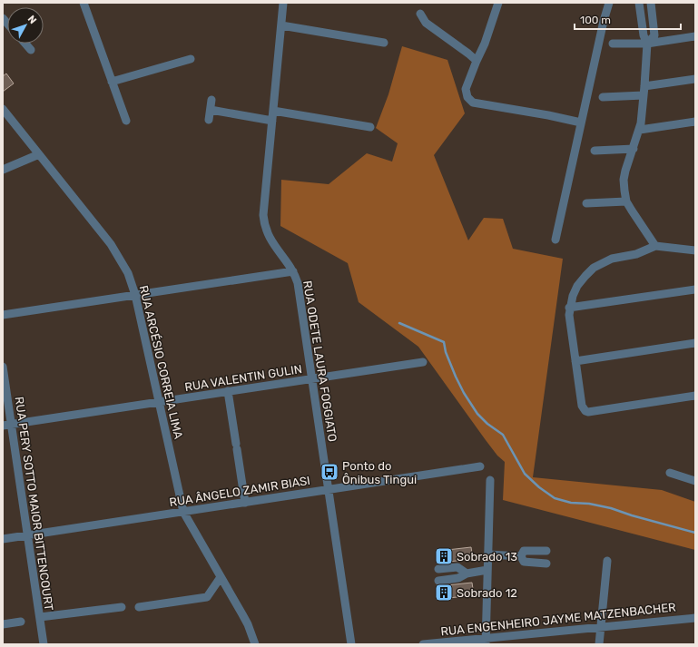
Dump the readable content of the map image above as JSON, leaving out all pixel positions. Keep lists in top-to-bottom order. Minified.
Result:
{"streets":{"street":["RUA ODETE LAURA FOGGIATO","RUA ARCÉSIO CORREIA LIMA","RUA VALENTIN GULIN","RUA ÂNGELO ZAMIR BIASI","RUA PERY SOTTO MAIOR BITTENCOURT","RUA ENGENHEIRO JAYME MATZENBACHER"]},"crossings":[["RUA ODETE LAURA FOGGIATO","RUA VALENTIN GULIN"],["RUA ODETE LAURA FOGGIATO","RUA ÂNGELO ZAMIR BIASI"],["RUA ARCÉSIO CORREIA LIMA","RUA VALENTIN GULIN"],["RUA ARCÉSIO CORREIA LIMA","RUA ÂNGELO ZAMIR BIASI"],["RUA VALENTIN GULIN","RUA PERY SOTTO MAIOR BITTENCOURT"],["RUA ÂNGELO ZAMIR BIASI","RUA PERY SOTTO MAIOR BITTENCOURT"]],"places":{"bus stop":["Ponto do Ônibus Tingui"],"building":["Sobrado 13","Sobrado 12"]},"scale_bar":"100 m","north":"top right"}
